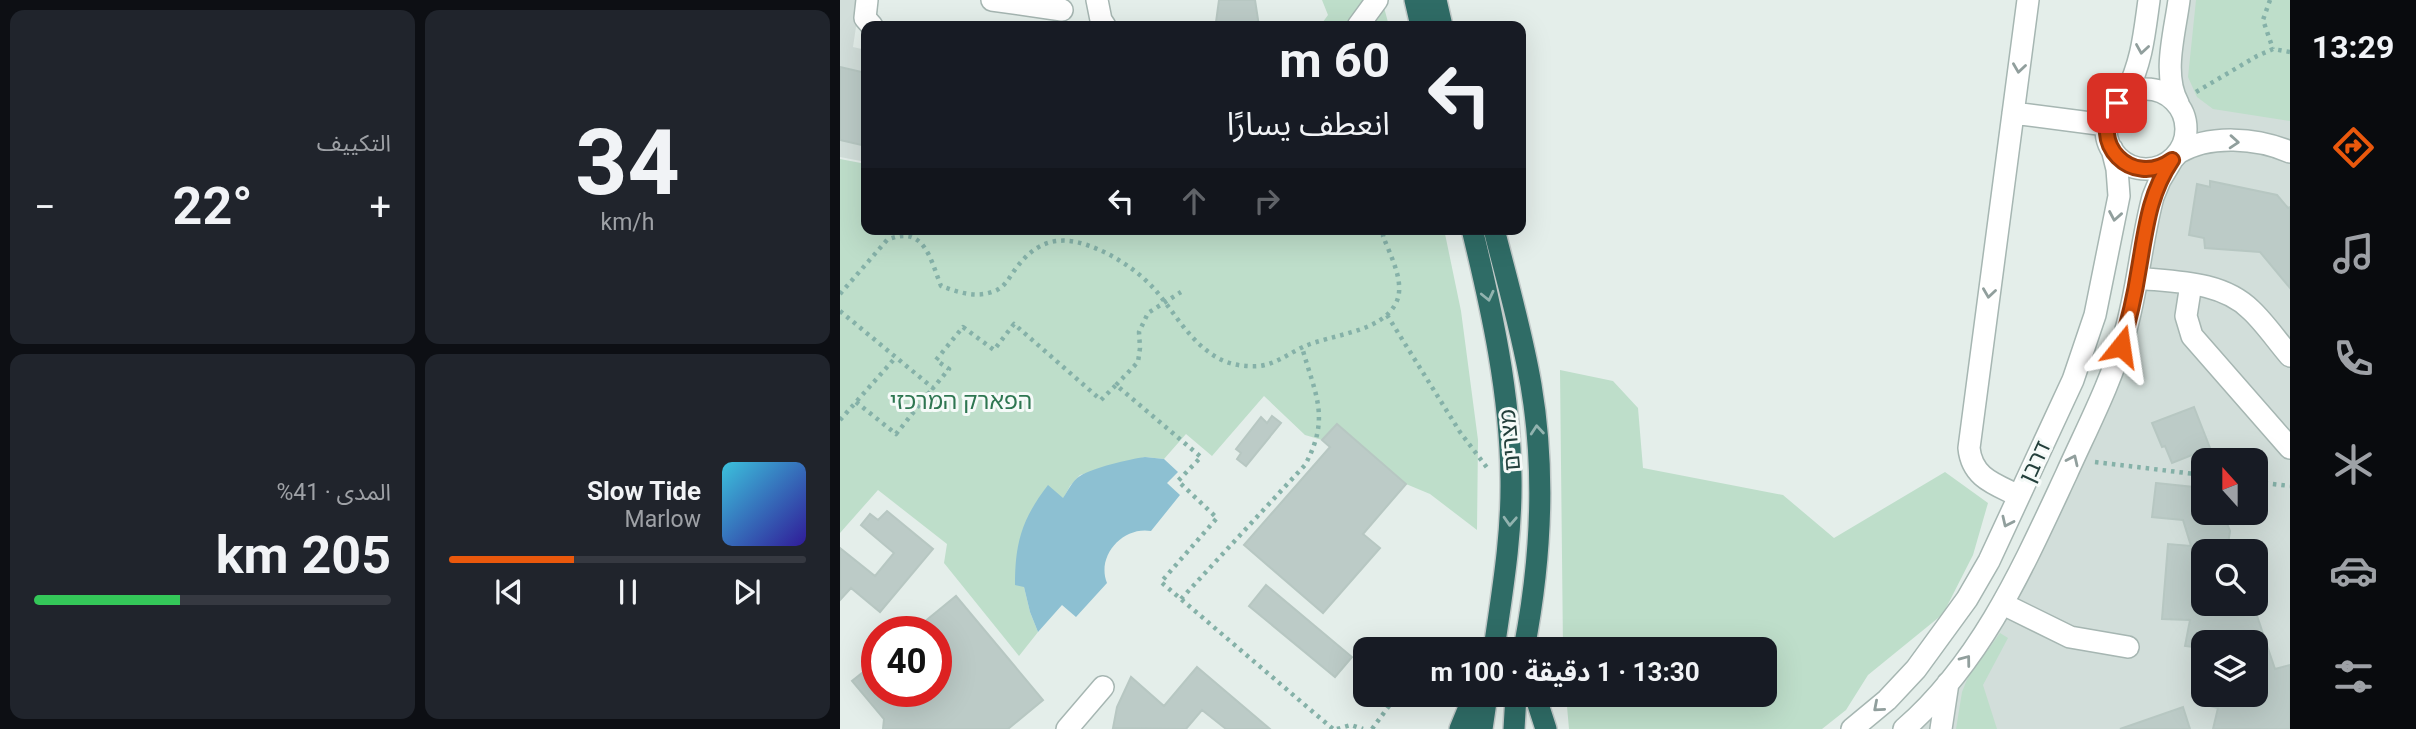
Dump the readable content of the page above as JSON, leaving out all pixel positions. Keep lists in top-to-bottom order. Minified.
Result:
{"streets":{"highway":["מצרים"],"street":["דרבן"]},"parks":["הפארק המרכזי"],"north":"top","page":{"tabs":"13:29","tile":[["34","km/h"],"التكييف",["المدى · 41%","205 km"]],"turn":["60 m","انعطف يسارًا"],"heat":["−","22°","+"],"song":["Slow Tide","Marlow"],"limit":"40","trip":"13:30 · 1 دقيقة · 100 m"}}
